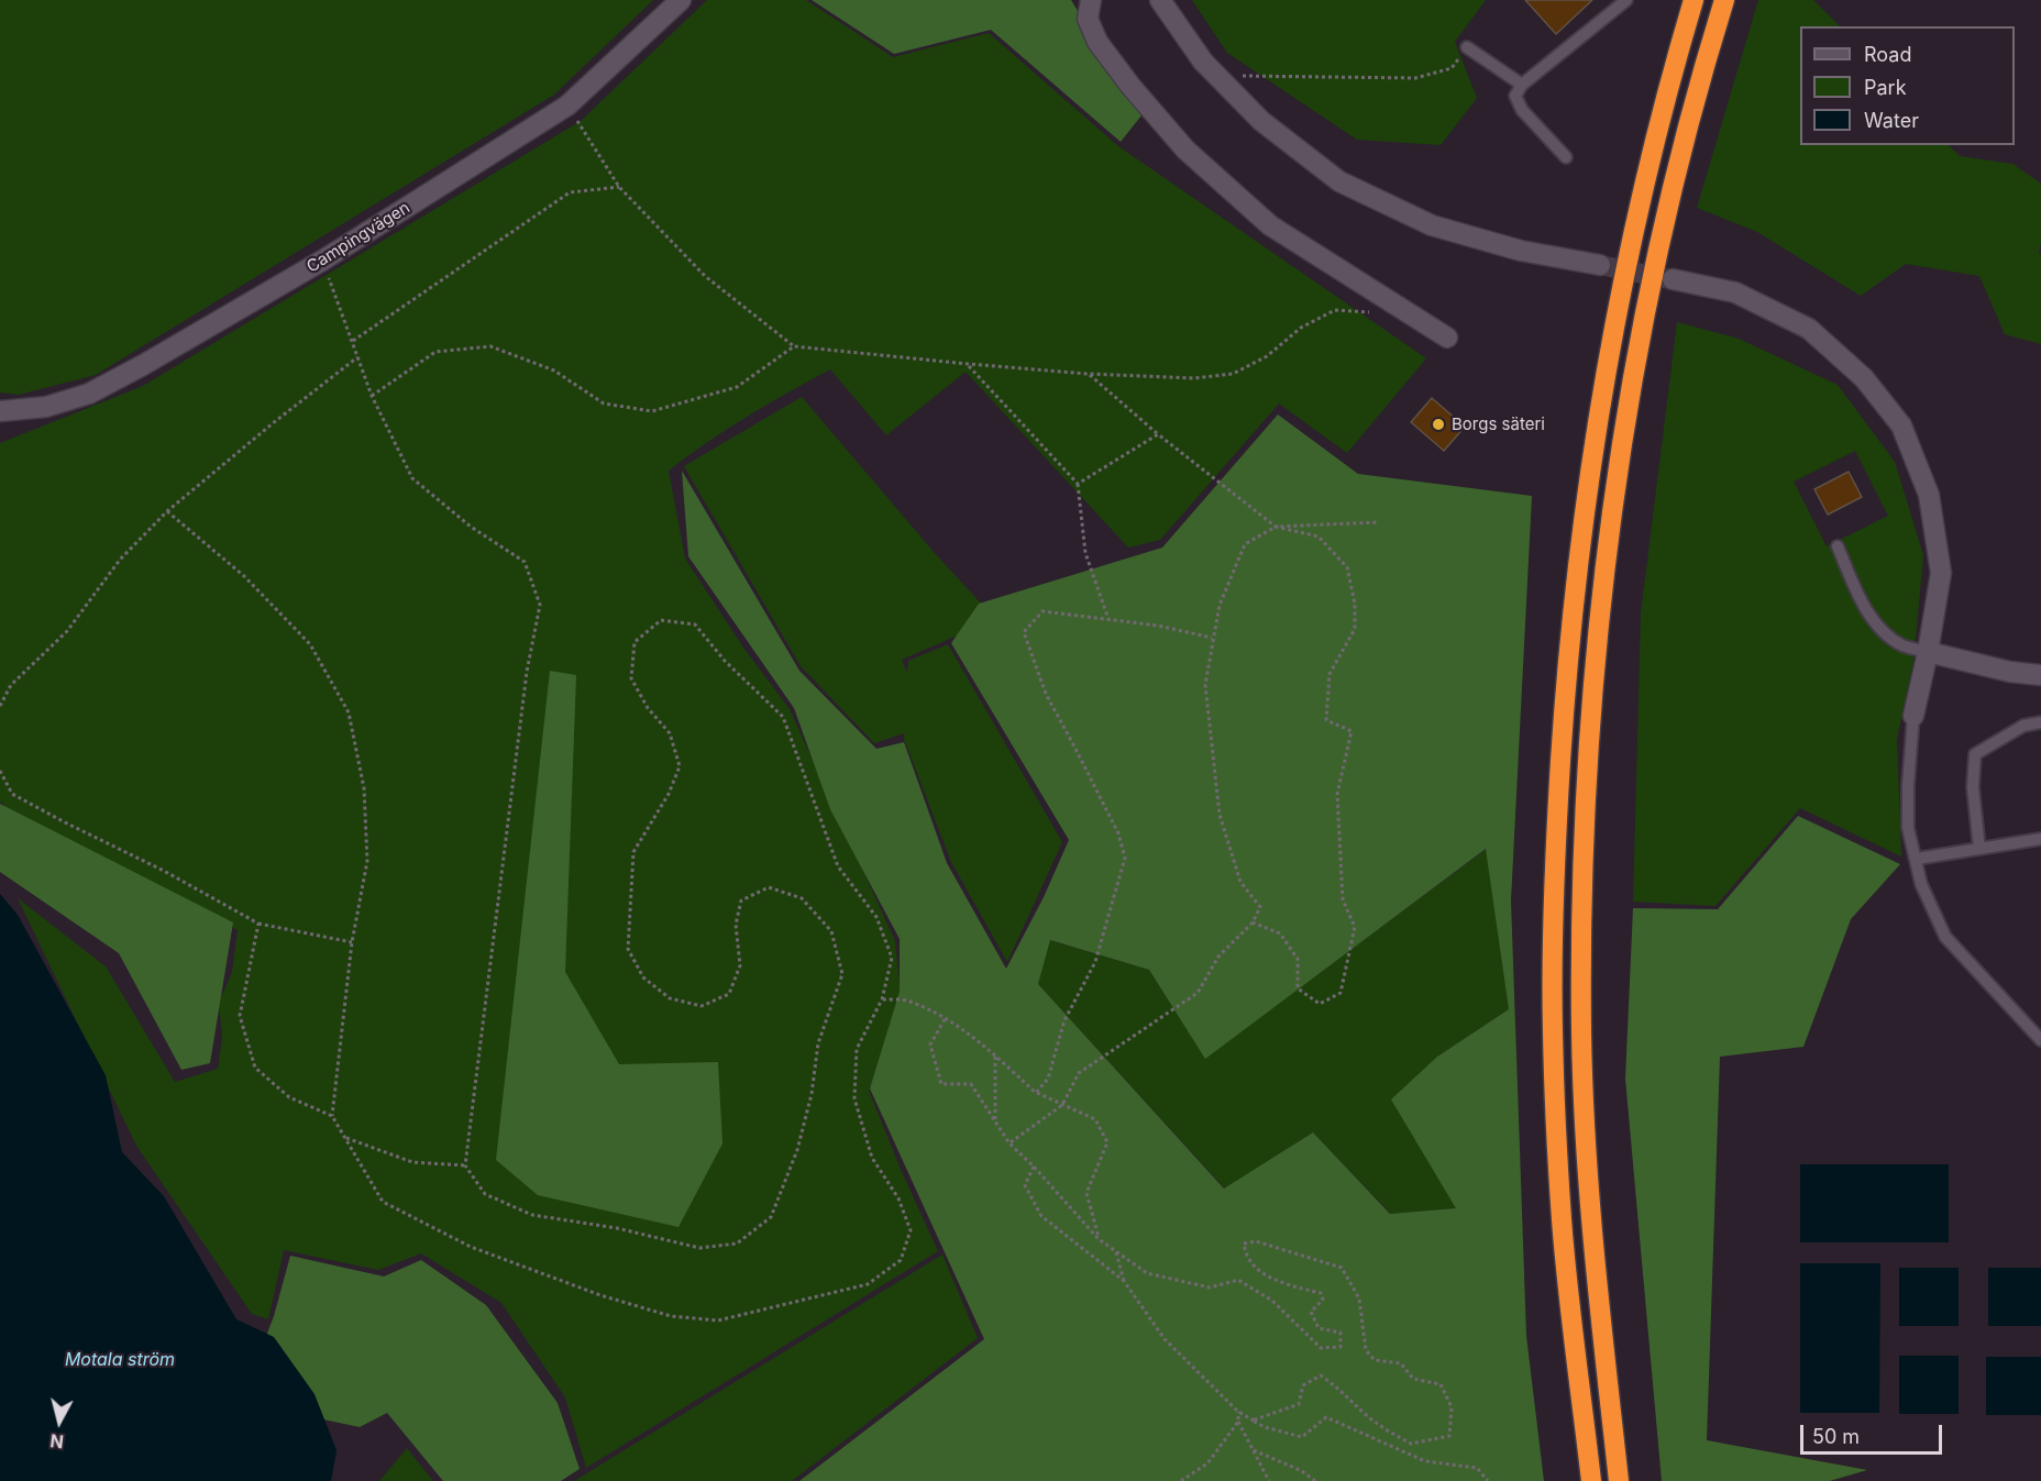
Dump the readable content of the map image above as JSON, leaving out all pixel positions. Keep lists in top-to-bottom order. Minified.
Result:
{"streets":{"street":["Campingvägen"]},"water":["Motala ström"],"places":["Borgs säteri"],"legend":["Road","Park","Water"],"scale_bar":"50 m","north":"bottom"}
